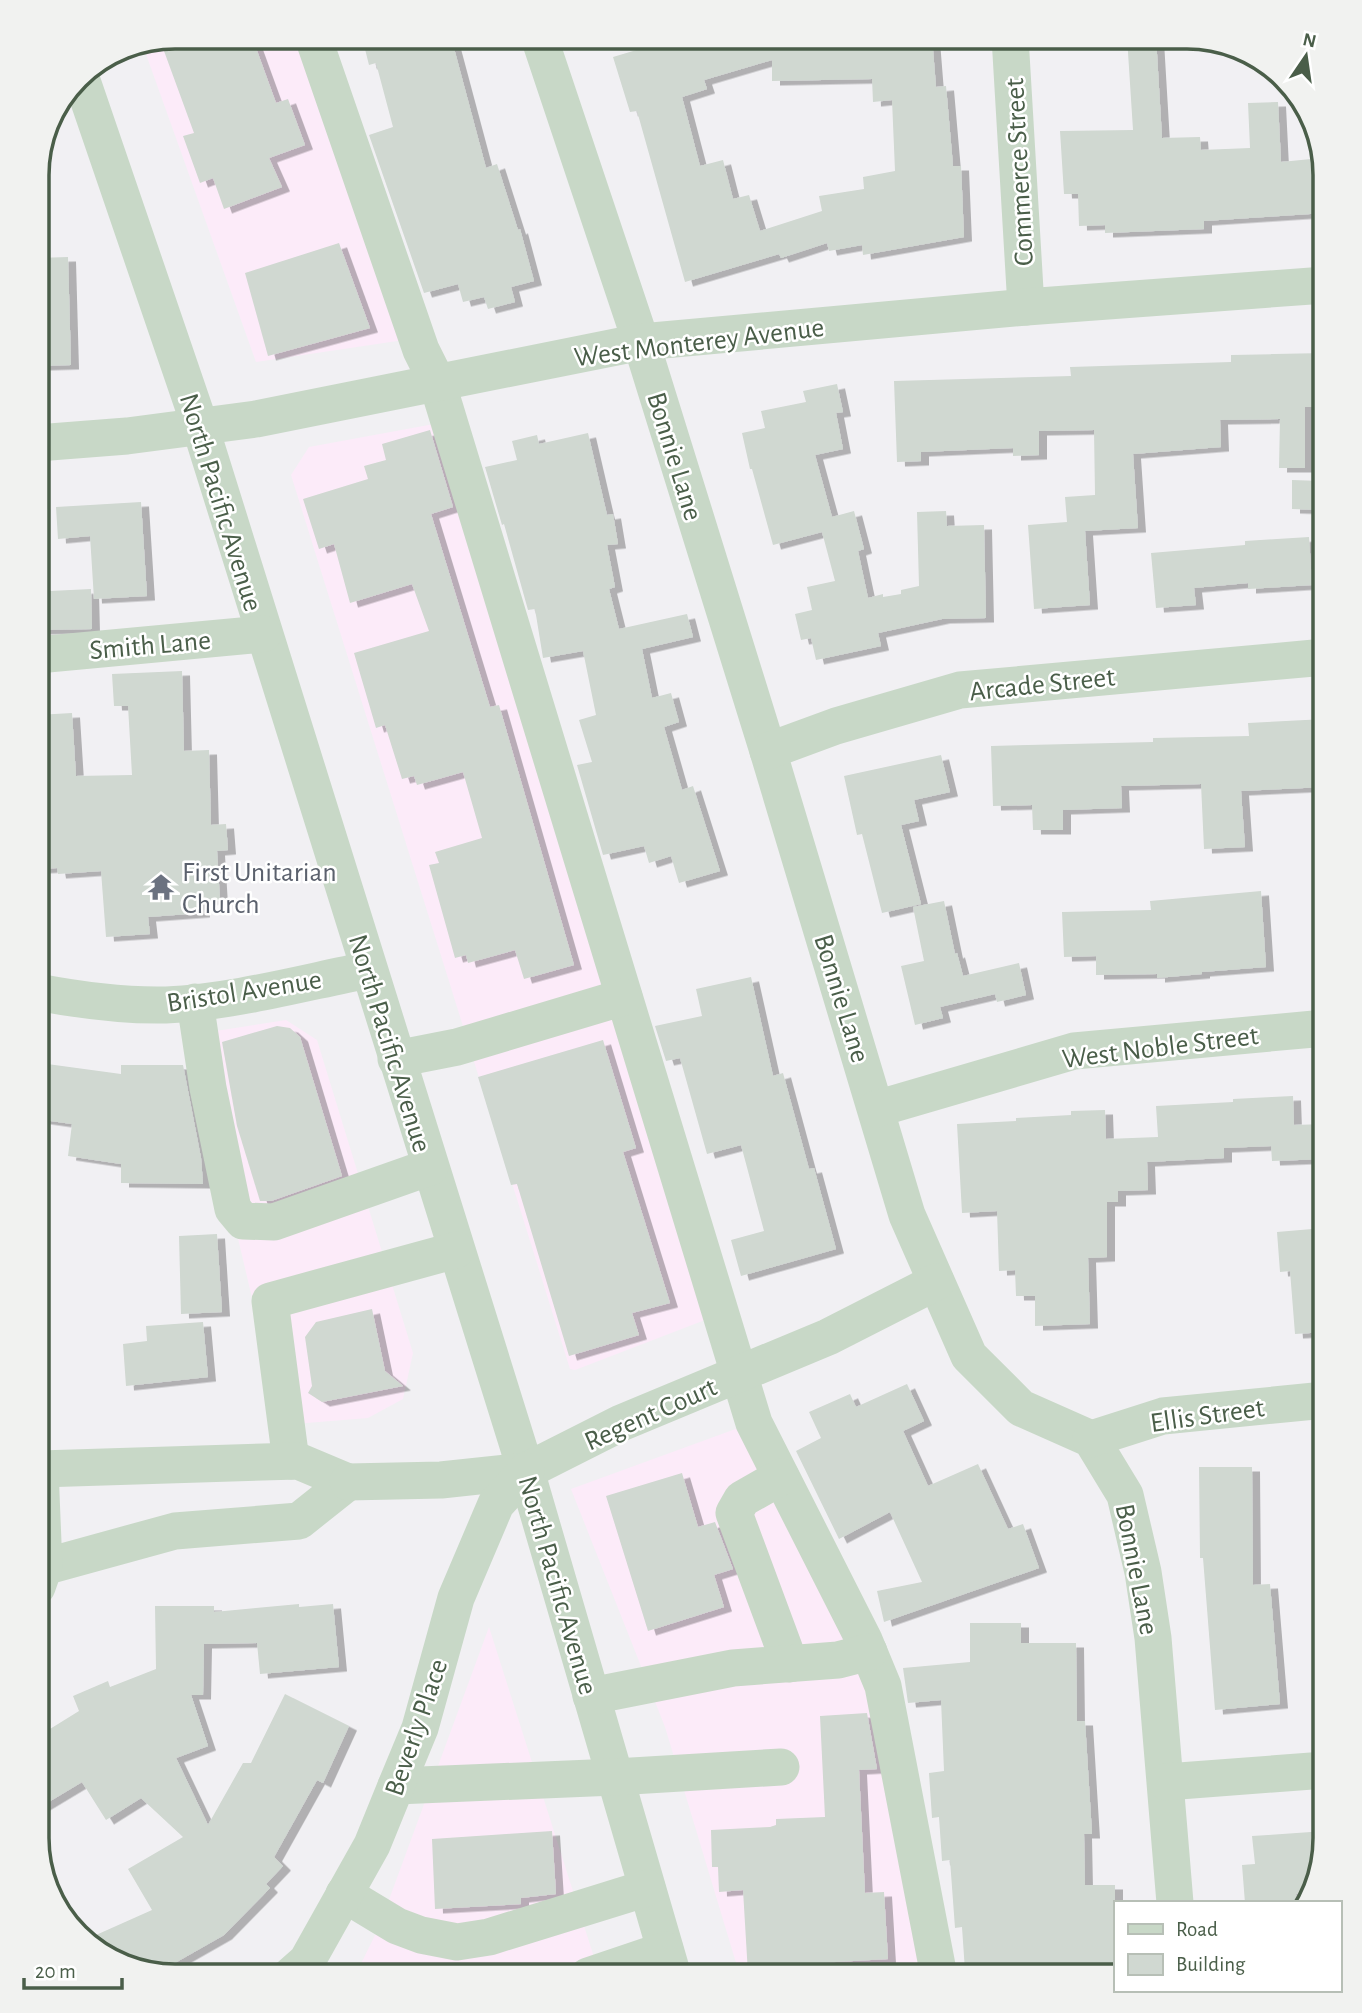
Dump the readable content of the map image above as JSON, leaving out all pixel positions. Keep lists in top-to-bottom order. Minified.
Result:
{"streets":{"street":["Commerce Street","West Monterey Avenue","Bonnie Lane","North Pacific Avenue","Smith Lane","Arcade Street","Bristol Avenue","West Noble Street","Regent Court","Ellis Street","Beverly Place"]},"crossings":[["Commerce Street","West Monterey Avenue"],["West Monterey Avenue","Bonnie Lane"],["West Monterey Avenue","North Pacific Avenue"],["Bonnie Lane","Arcade Street"],["Bonnie Lane","West Noble Street"],["Bonnie Lane","Regent Court"],["Bonnie Lane","Ellis Street"],["North Pacific Avenue","Smith Lane"],["North Pacific Avenue","Bristol Avenue"],["North Pacific Avenue","Regent Court"],["North Pacific Avenue","Beverly Place"],["Regent Court","Beverly Place"]],"places":{"temple":["First Unitarian Church"]},"legend":["Road","Building"],"scale_bar":"20 m","north":"top"}
